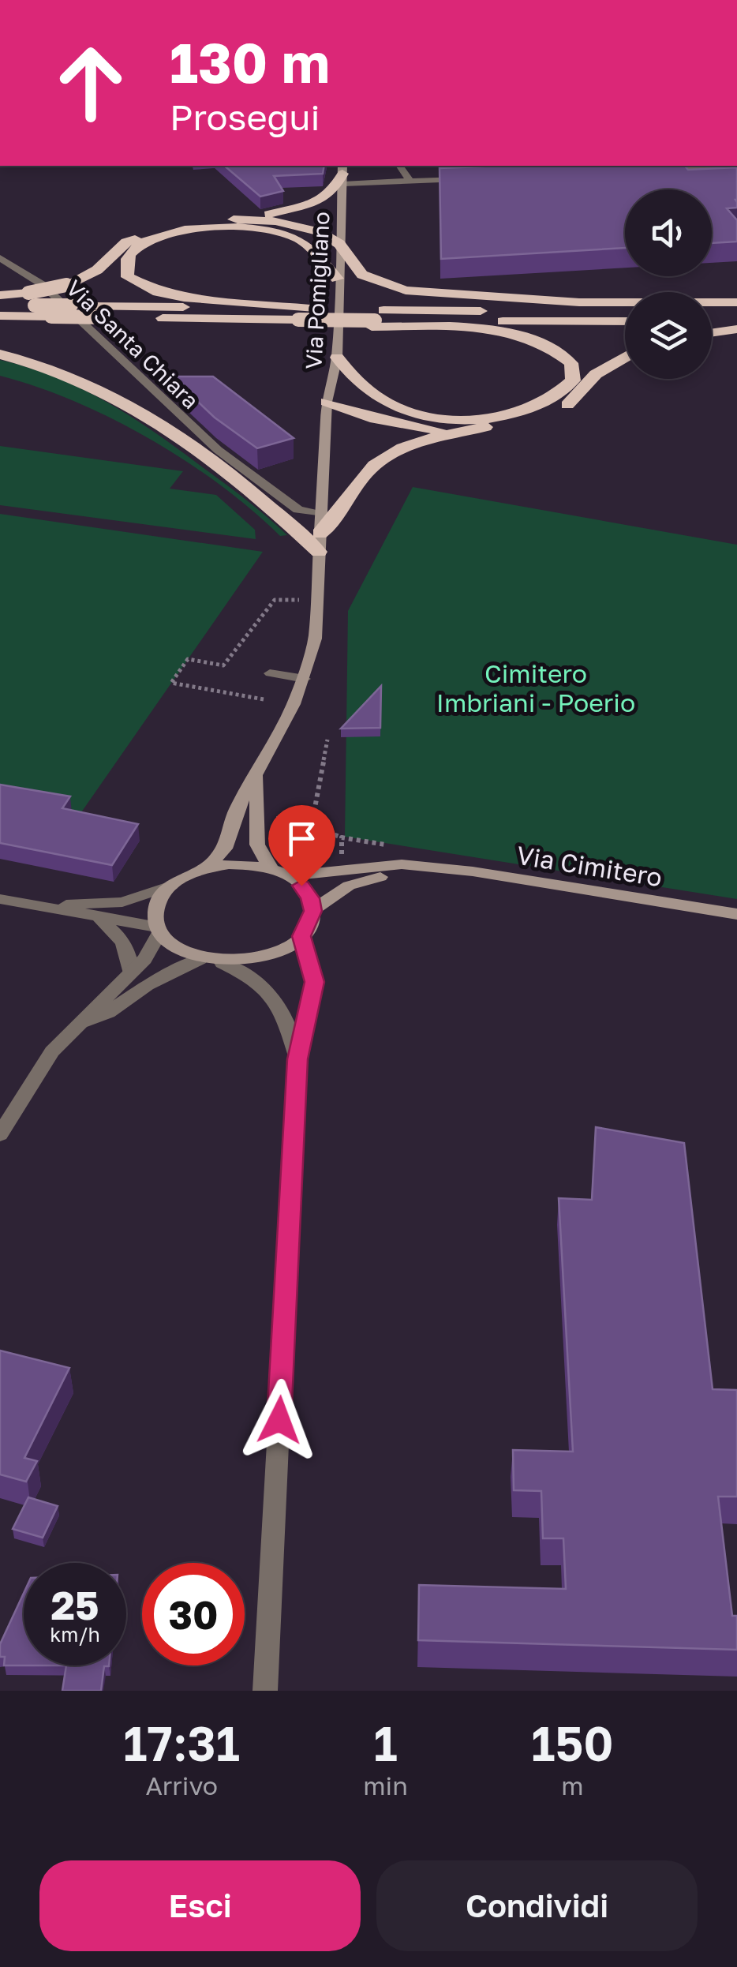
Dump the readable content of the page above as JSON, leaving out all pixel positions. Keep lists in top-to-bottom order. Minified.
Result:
{"streets":{"main road":["Via Pomigliano","Via Cimitero"],"street":["Via Santa Chiara"]},"parks":["Cimitero Imbriani - Poerio"],"page":{"turn":["130 m","Prosegui"],"speed":"25 km/h","limit":"30","eta":["17:31","Arrivo","1","min","150","m"],"buttons":["Esci","Condividi"]}}
